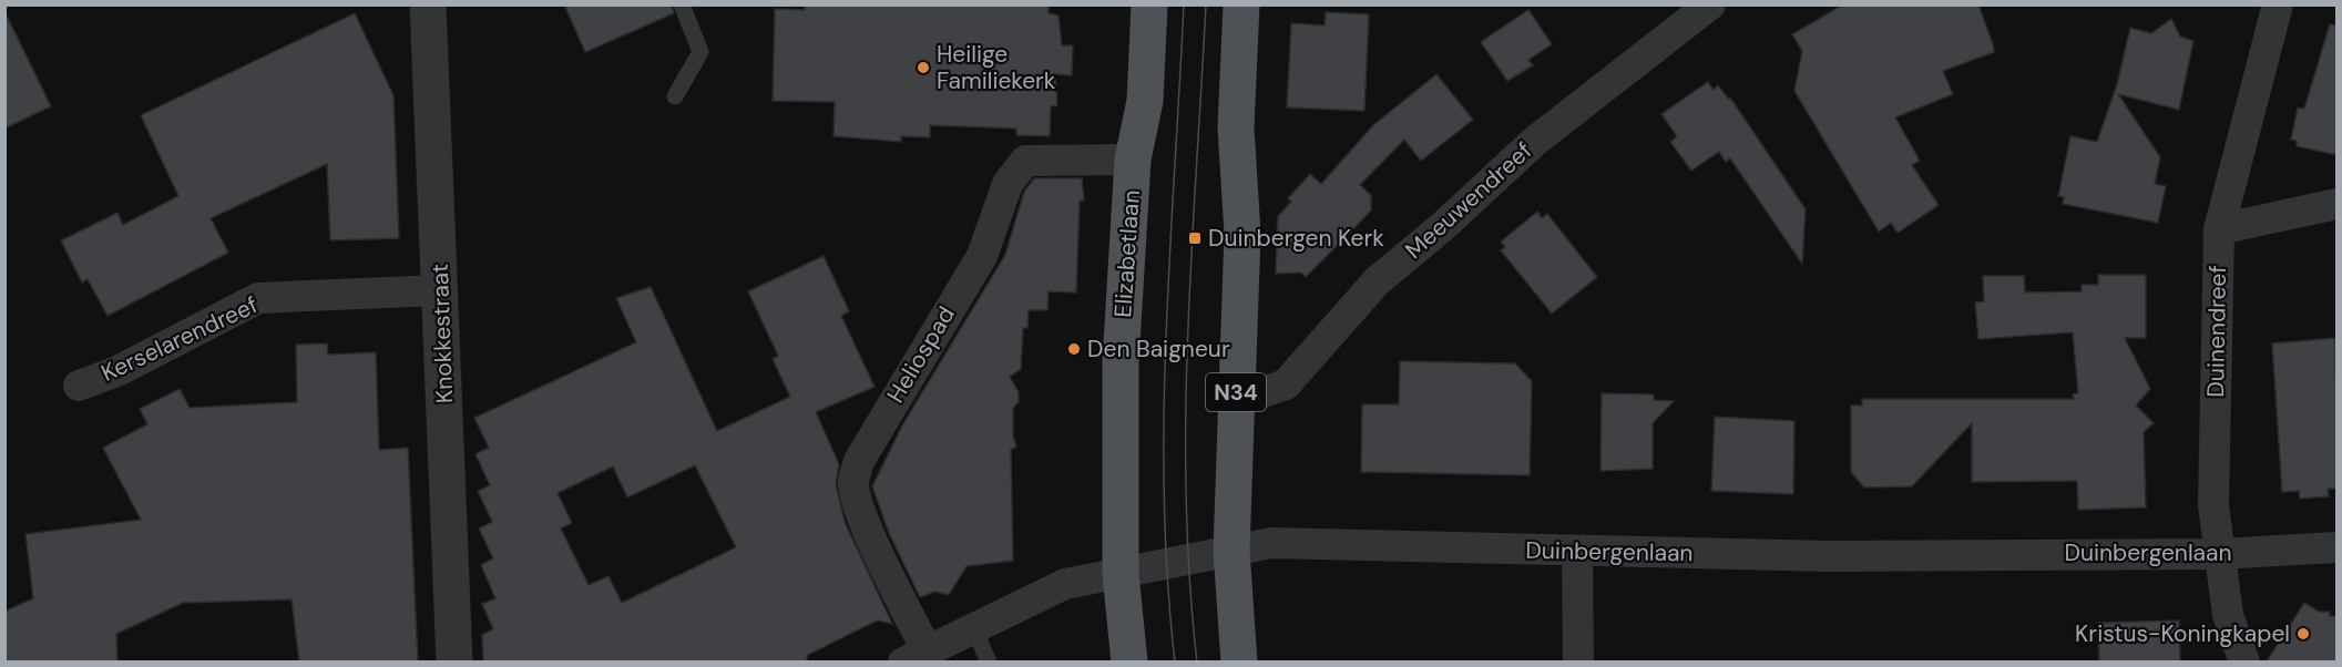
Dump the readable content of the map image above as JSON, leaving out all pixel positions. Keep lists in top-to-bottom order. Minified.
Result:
{"streets":{"main road":["Elizabetlaan","N34"],"street":["Meeuwendreef","Duinendreef","Knokkestraat","Kerselarendreef","Heliospad","Duinbergenlaan"]},"crossings":[["Meeuwendreef","N34"],["Elizabetlaan","Heliospad"],["Elizabetlaan","Duinbergenlaan"],["Duinendreef","Duinbergenlaan"],["Knokkestraat","Kerselarendreef"],["Heliospad","Duinbergenlaan"],["N34","Duinbergenlaan"]],"places":{"other":["Heilige Familiekerk","Den Baigneur","Kristus-Koningkapel"],"transit":["Duinbergen Kerk"]}}
